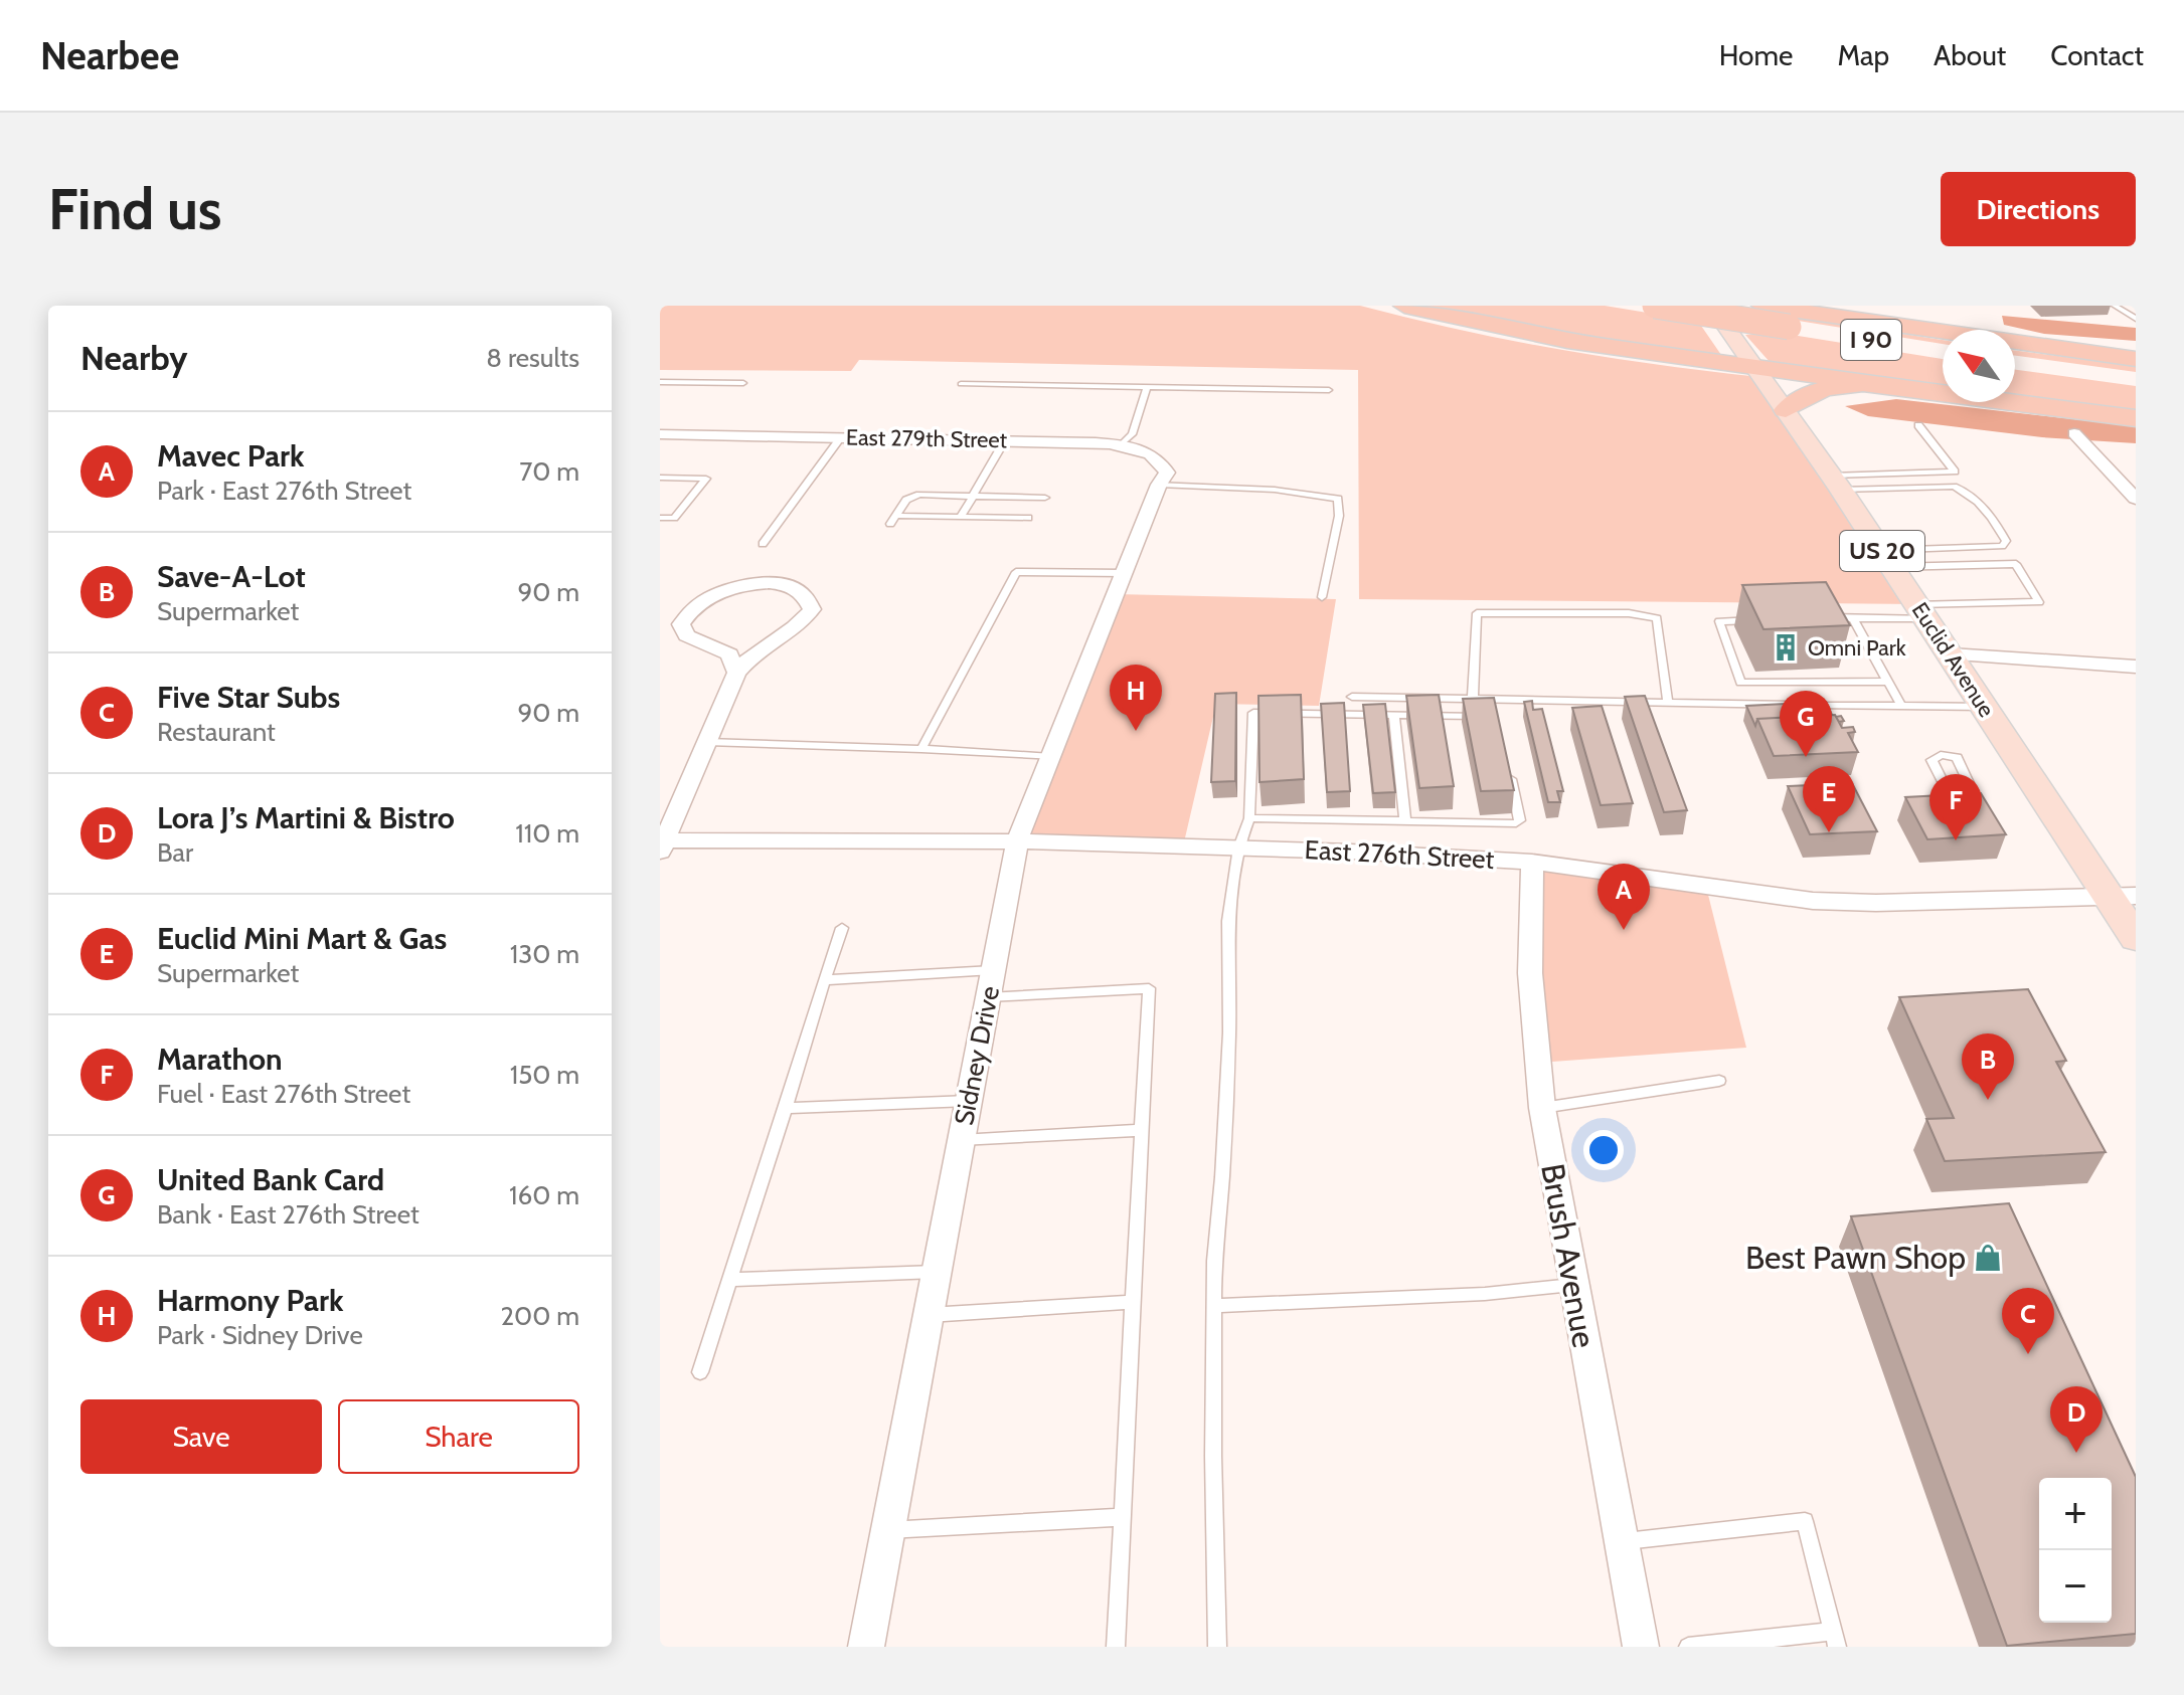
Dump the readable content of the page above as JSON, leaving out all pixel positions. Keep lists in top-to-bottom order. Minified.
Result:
{"streets":{"highway":["I 90"],"main road":["US 20","Euclid Avenue"],"street":["East 279th Street","East 276th Street","Sidney Drive","Brush Avenue"]},"crossings":[["East 279th Street","Sidney Drive"],["Euclid Avenue","East 276th Street"],["East 276th Street","Sidney Drive"],["East 276th Street","Brush Avenue"]],"places":{"building":["Omni Park"],"shop":["Best Pawn Shop"]},"north":"top left","page":{"header":"Nearbee","nav":["Home","Map","About","Contact"],"buttons":["Directions",["Save","Share"]],"title":"Find us","heading":["Nearby","8 results"],"list":[{"mark":"A","name":"Mavec Park","note":"Park · East 276th Street","value":"70 m"},{"mark":"B","name":"Save-A-Lot","note":"Supermarket","value":"90 m"},{"mark":"C","name":"Five Star Subs","note":"Restaurant","value":"90 m"},{"mark":"D","name":"Lora J’s Martini & Bistro","note":"Bar","value":"110 m"},{"mark":"E","name":"Euclid Mini Mart & Gas","note":"Supermarket","value":"130 m"},{"mark":"F","name":"Marathon","note":"Fuel · East 276th Street","value":"150 m"},{"mark":"G","name":"United Bank Card","note":"Bank · East 276th Street","value":"160 m"},{"mark":"H","name":"Harmony Park","note":"Park · Sidney Drive","value":"200 m"}],"pins":["H","G","E","F","A","B","C","D"],"map_buttons":["+","−"]}}
